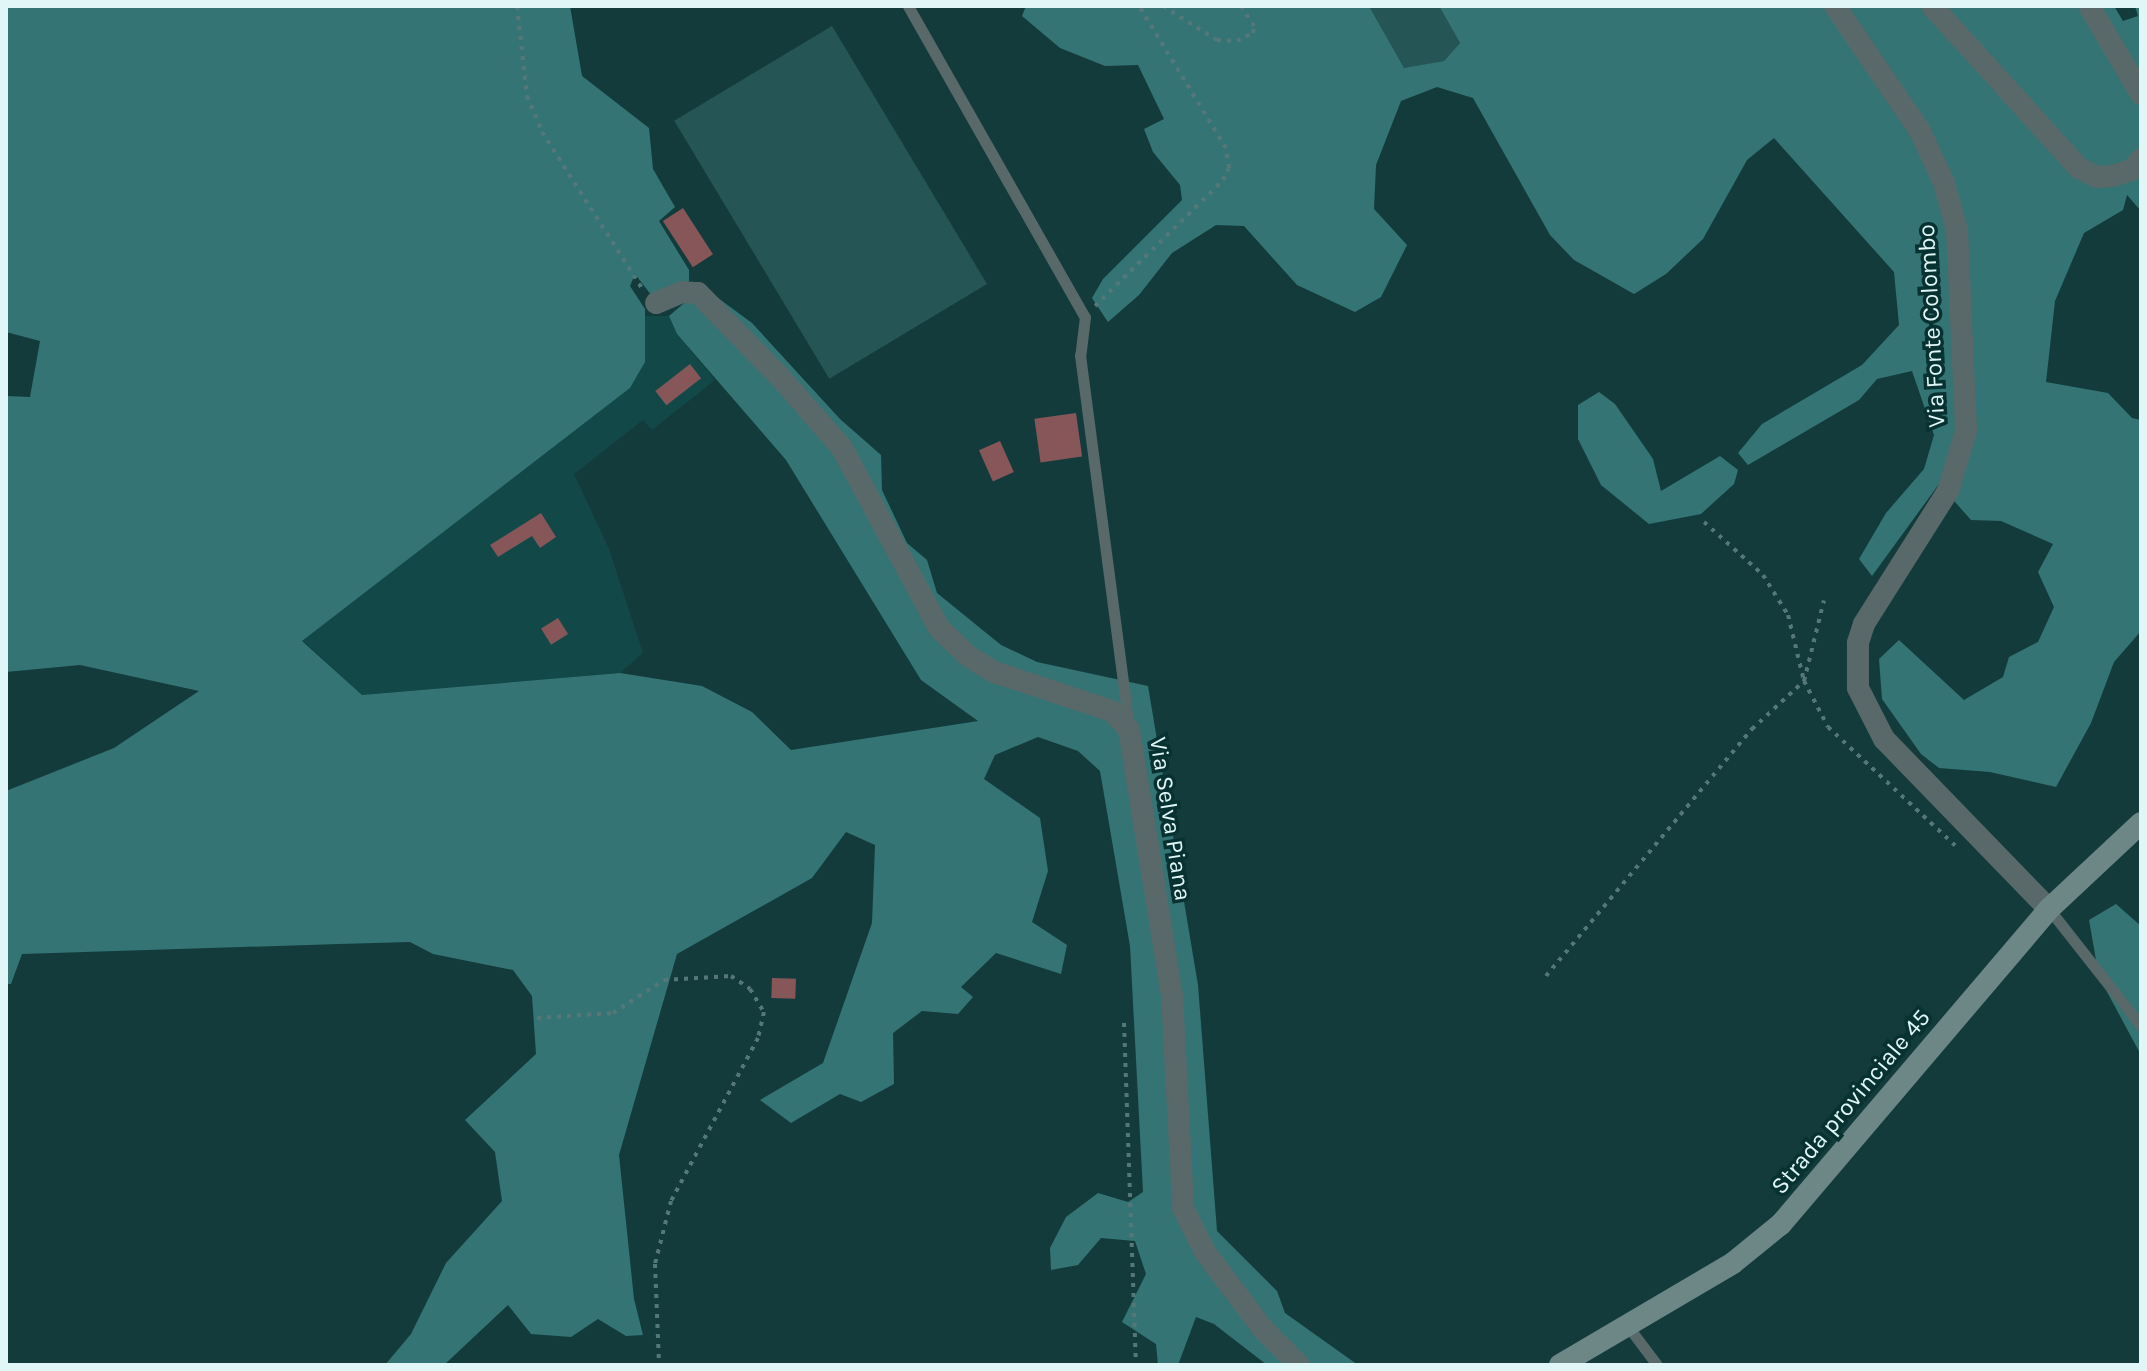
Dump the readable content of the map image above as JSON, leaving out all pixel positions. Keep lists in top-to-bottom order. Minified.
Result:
{"streets":{"main road":["Strada provinciale 45"],"street":["Via Fonte Colombo","Via Selva Piana"]},"crossings":[["Via Fonte Colombo","Strada provinciale 45"]]}
